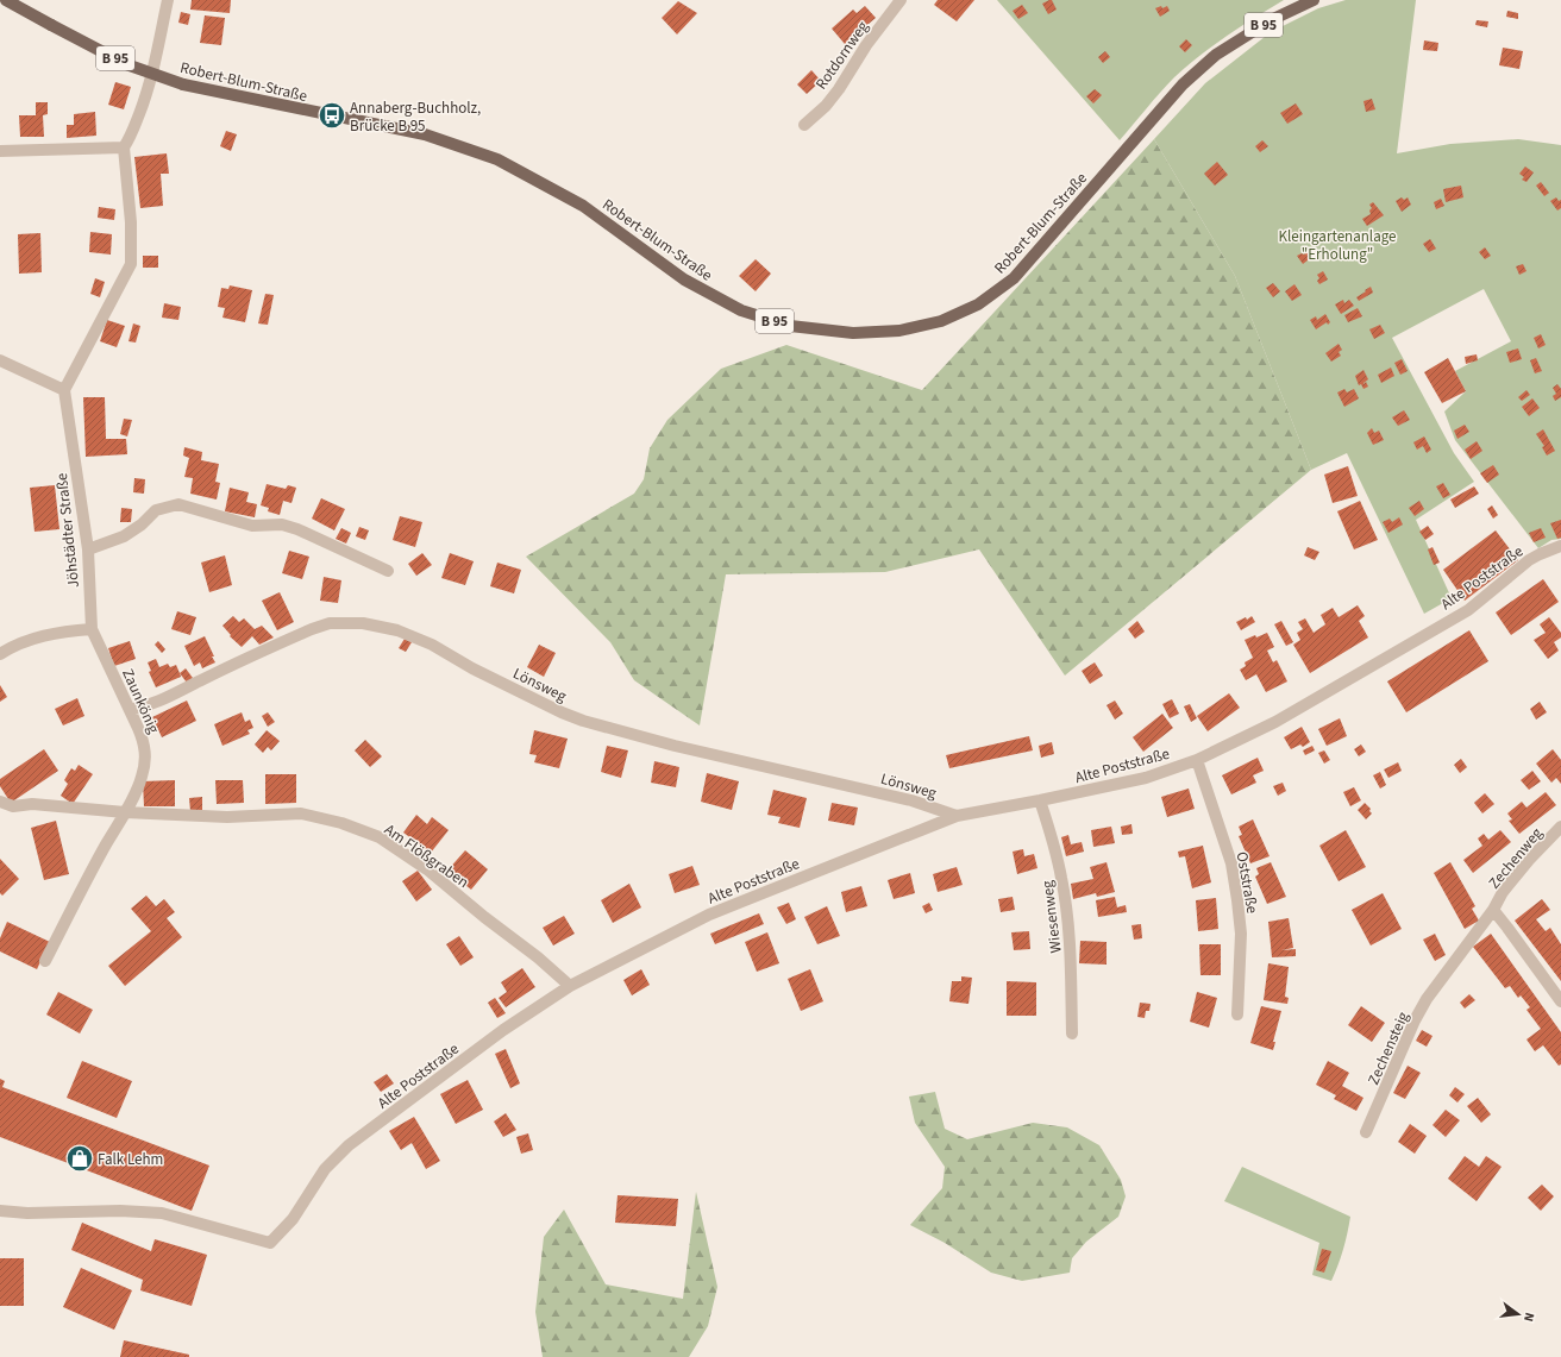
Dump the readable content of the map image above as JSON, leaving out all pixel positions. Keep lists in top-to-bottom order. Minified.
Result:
{"streets":{"main road":["B 95","Robert-Blum-Straße"],"street":["Rotdornweg","Jöhstädter Straße","Alte Poststraße","Lönsweg","Zaunkönig","Am Flößgraben","Zechenweg","Oststraße","Wiesenweg","Zechensteig"]},"crossings":[["Jöhstädter Straße","Zaunkönig"],["Alte Poststraße","Lönsweg"],["Alte Poststraße","Am Flößgraben"],["Alte Poststraße","Oststraße"],["Alte Poststraße","Wiesenweg"],["Lönsweg","Zaunkönig"],["Zaunkönig","Am Flößgraben"],["Zechenweg","Zechensteig"]],"parks":["Kleingartenanlage \"Erholung\""],"places":{"bus stop":["Annaberg-Buchholz, Brücke B 95"],"shop":["Falk Lehm"]},"north":"right"}
